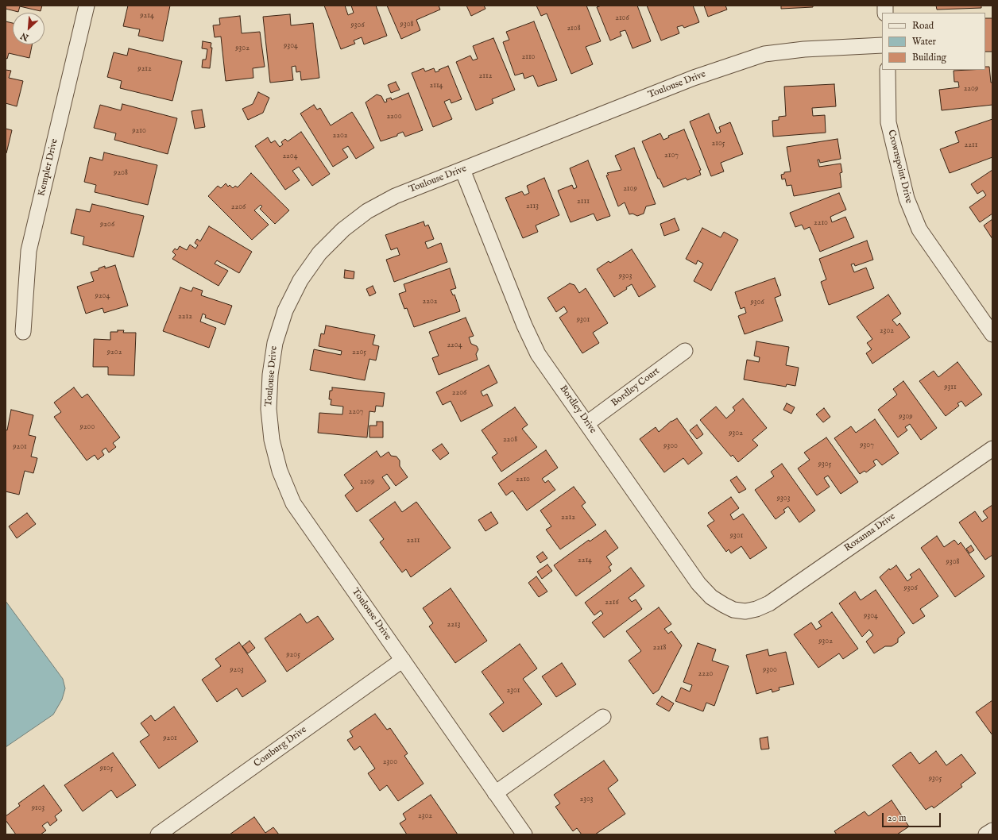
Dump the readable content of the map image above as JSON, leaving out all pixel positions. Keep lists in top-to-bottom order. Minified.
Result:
{"streets":{"street":["Toulouse Drive","Crownspoint Drive","Kempler Drive","Bordley Court","Bordley Drive","Roxanna Drive","Comburg Drive"]},"crossings":[["Toulouse Drive","Bordley Drive"],["Toulouse Drive","Comburg Drive"],["Bordley Court","Bordley Drive"],["Bordley Drive","Roxanna Drive"]],"house_numbers":["9214","2106","9308","9306","2108","9304","9302","2110","9212","2112","2114","2209","2200","9210","2202","2105","2211","2107","2204","9208","2109","2111","2113","2206","2210","9206","9303","9204","2202","9306","2212","9301","2302","2204","9202","2205","9311","2206","2207","9309","9200","9302","2208","9307","9300","9201","9305","2210","2209","9303","2212","9301","2211","2214","9308","9306","2216","9304","2213","9302","2218","9205","9203","9300","2220","2301","9201","2300","9105","9305","2303","9103","2302"],"legend":["Road","Water","Building"],"scale_bar":"20 m","north":"bottom left"}
